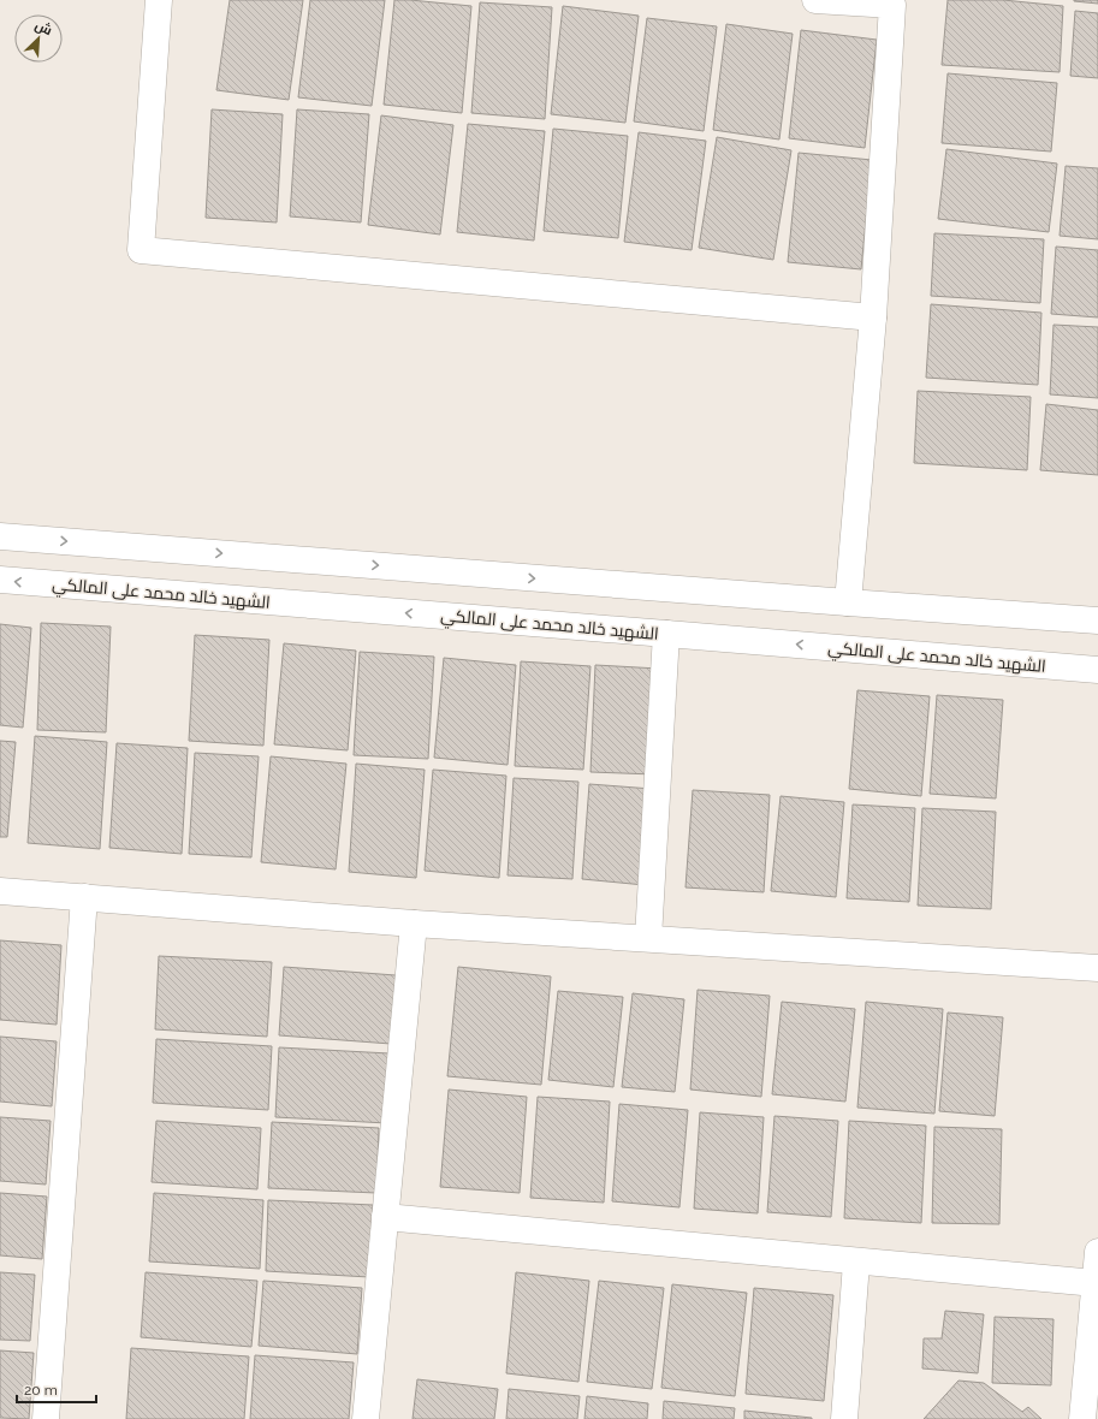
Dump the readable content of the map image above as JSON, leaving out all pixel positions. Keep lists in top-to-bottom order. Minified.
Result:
{"streets":{"street":["الشهيد خالد محمد على المالكي"]},"scale_bar":"20 m","north":"top right"}
